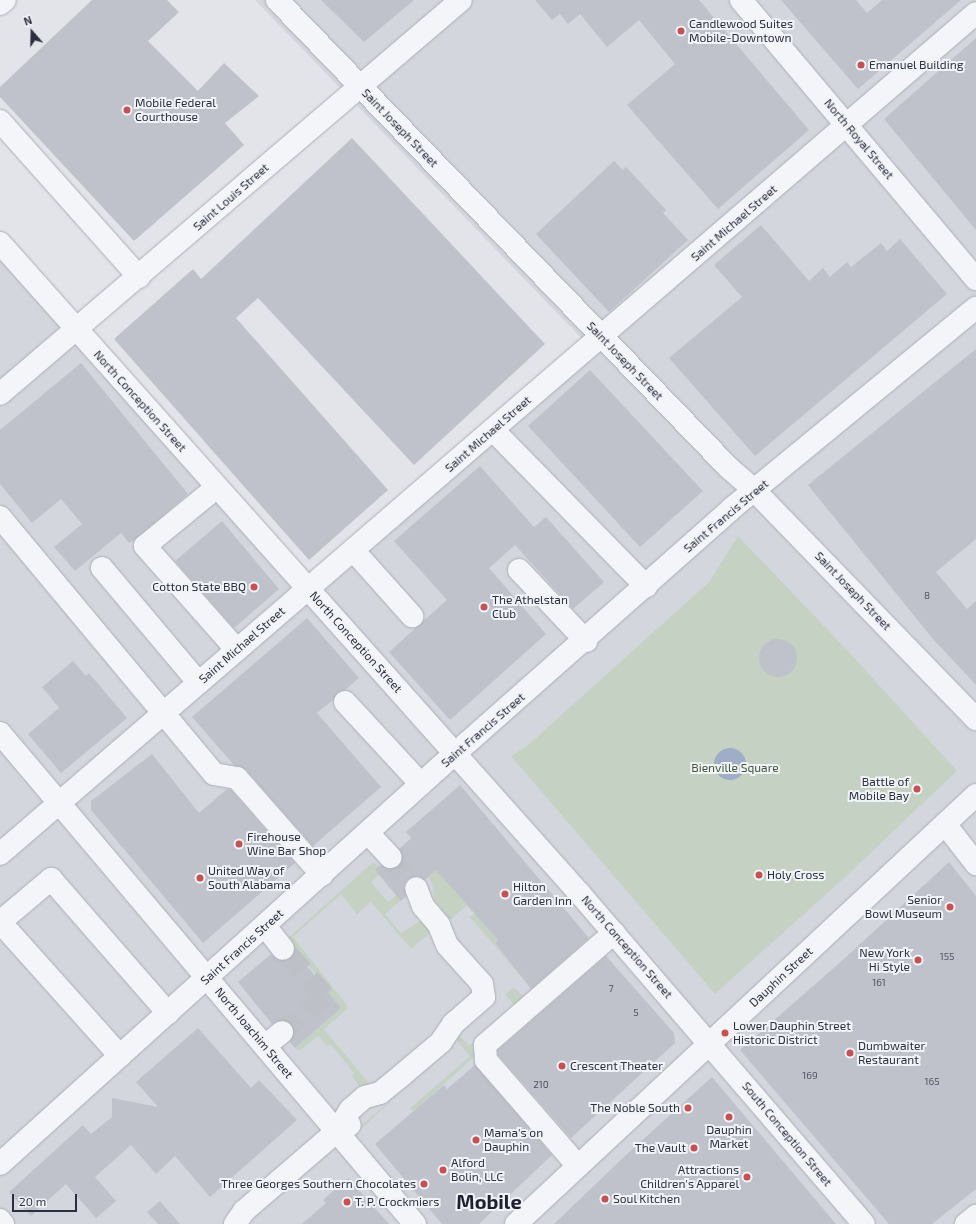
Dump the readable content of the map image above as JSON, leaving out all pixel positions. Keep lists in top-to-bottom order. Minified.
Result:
{"streets":{"street":["Saint Joseph Street","North Royal Street","Saint Louis Street","Saint Michael Street","North Conception Street","Saint Francis Street","Dauphin Street","North Joachim Street","South Conception Street"]},"crossings":[["Saint Joseph Street","Saint Louis Street"],["Saint Joseph Street","Saint Michael Street"],["Saint Joseph Street","Saint Francis Street"],["North Royal Street","Saint Michael Street"],["Saint Louis Street","North Conception Street"],["Saint Michael Street","North Conception Street"],["Saint Michael Street","North Joachim Street"],["North Conception Street","Saint Francis Street"],["North Conception Street","Dauphin Street"],["North Conception Street","South Conception Street"],["Saint Francis Street","North Joachim Street"],["Dauphin Street","South Conception Street"]],"districts":["Mobile"],"parks":["Bienville Square"],"places":["Candlewood Suites Mobile-Downtown","Emanuel Building","Mobile Federal Courthouse","Cotton State BBQ","The Athelstan Club","Battle of Mobile Bay","Firehouse Wine Bar Shop","Holy Cross","United Way of South Alabama","Hilton Garden Inn","Senior Bowl Museum","New York Hi Style","Lower Dauphin Street Historic District","Dumbwaiter Restaurant","Crescent Theater","The Noble South","Dauphin Market","Mama's on Dauphin","The Vault","Alford Bolin, LLC","Attractions Children's Apparel","Three Georges Southern Chocolates","Soul Kitchen","T. P. Crockmiers"],"house_numbers":["8","155","161","7","5","169","165","210"],"scale_bar":"20 m","north":"top"}
